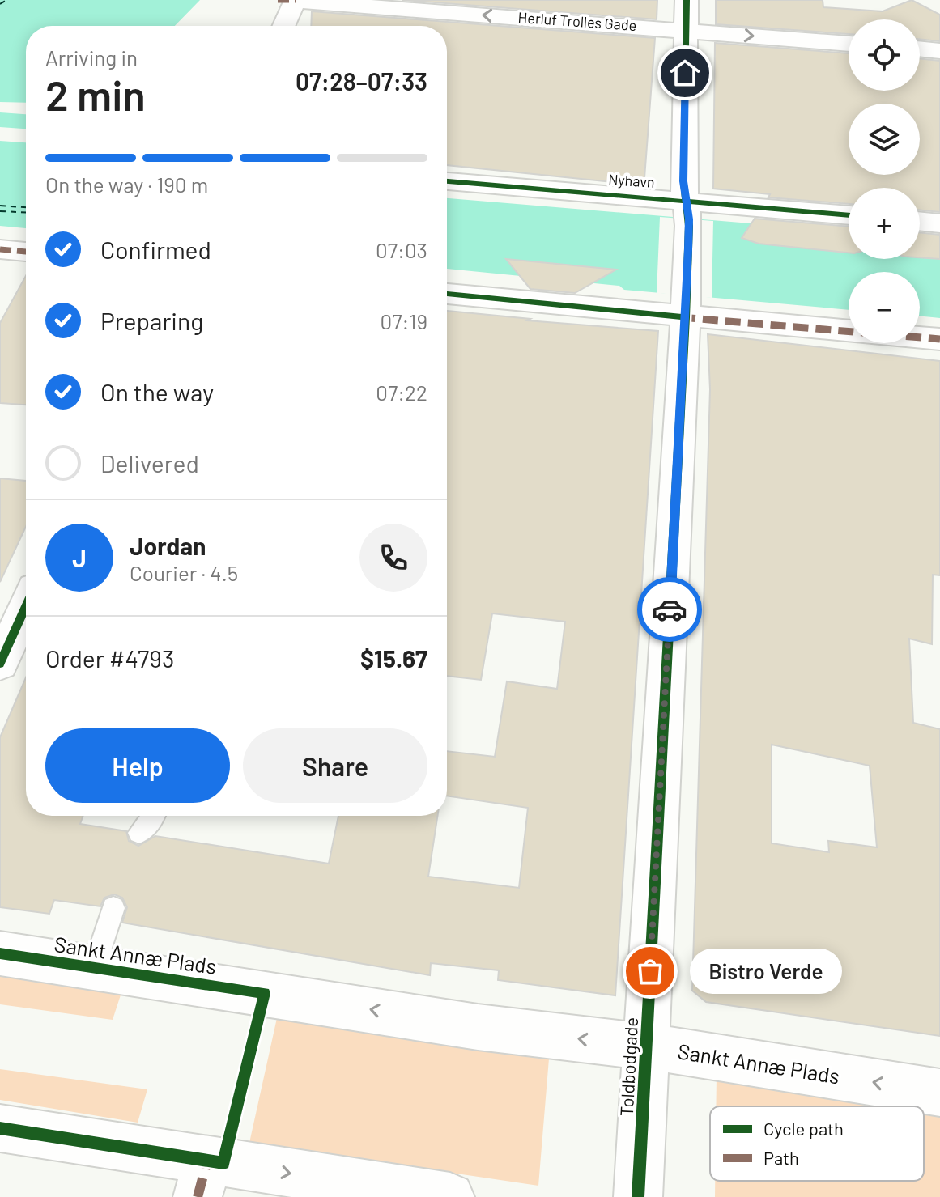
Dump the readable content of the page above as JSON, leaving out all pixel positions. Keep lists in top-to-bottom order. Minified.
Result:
{"streets":{"street":["Herluf Trolles Gade","Nyhavn","Sankt Annæ Plads","Toldbodgade"]},"crossings":[["Herluf Trolles Gade","Toldbodgade"],["Nyhavn","Toldbodgade"],["Sankt Annæ Plads","Toldbodgade"]],"places":["Bistro Verde"],"legend":["Cycle path","Path"],"page":{"map_buttons":["+","−"],"heading":["2 min","Arriving in","07:28–07:33"],"panel":["Jordan","Courier · 4.5","Order #4793","$15.67"],"bar":"On the way · 190 m","list":[["Confirmed","07:03"],["Preparing","07:19"],["On the way","07:22"],"Delivered"],"round":"J","buttons":["Help","Share"],"bubble":"Bistro Verde"}}
